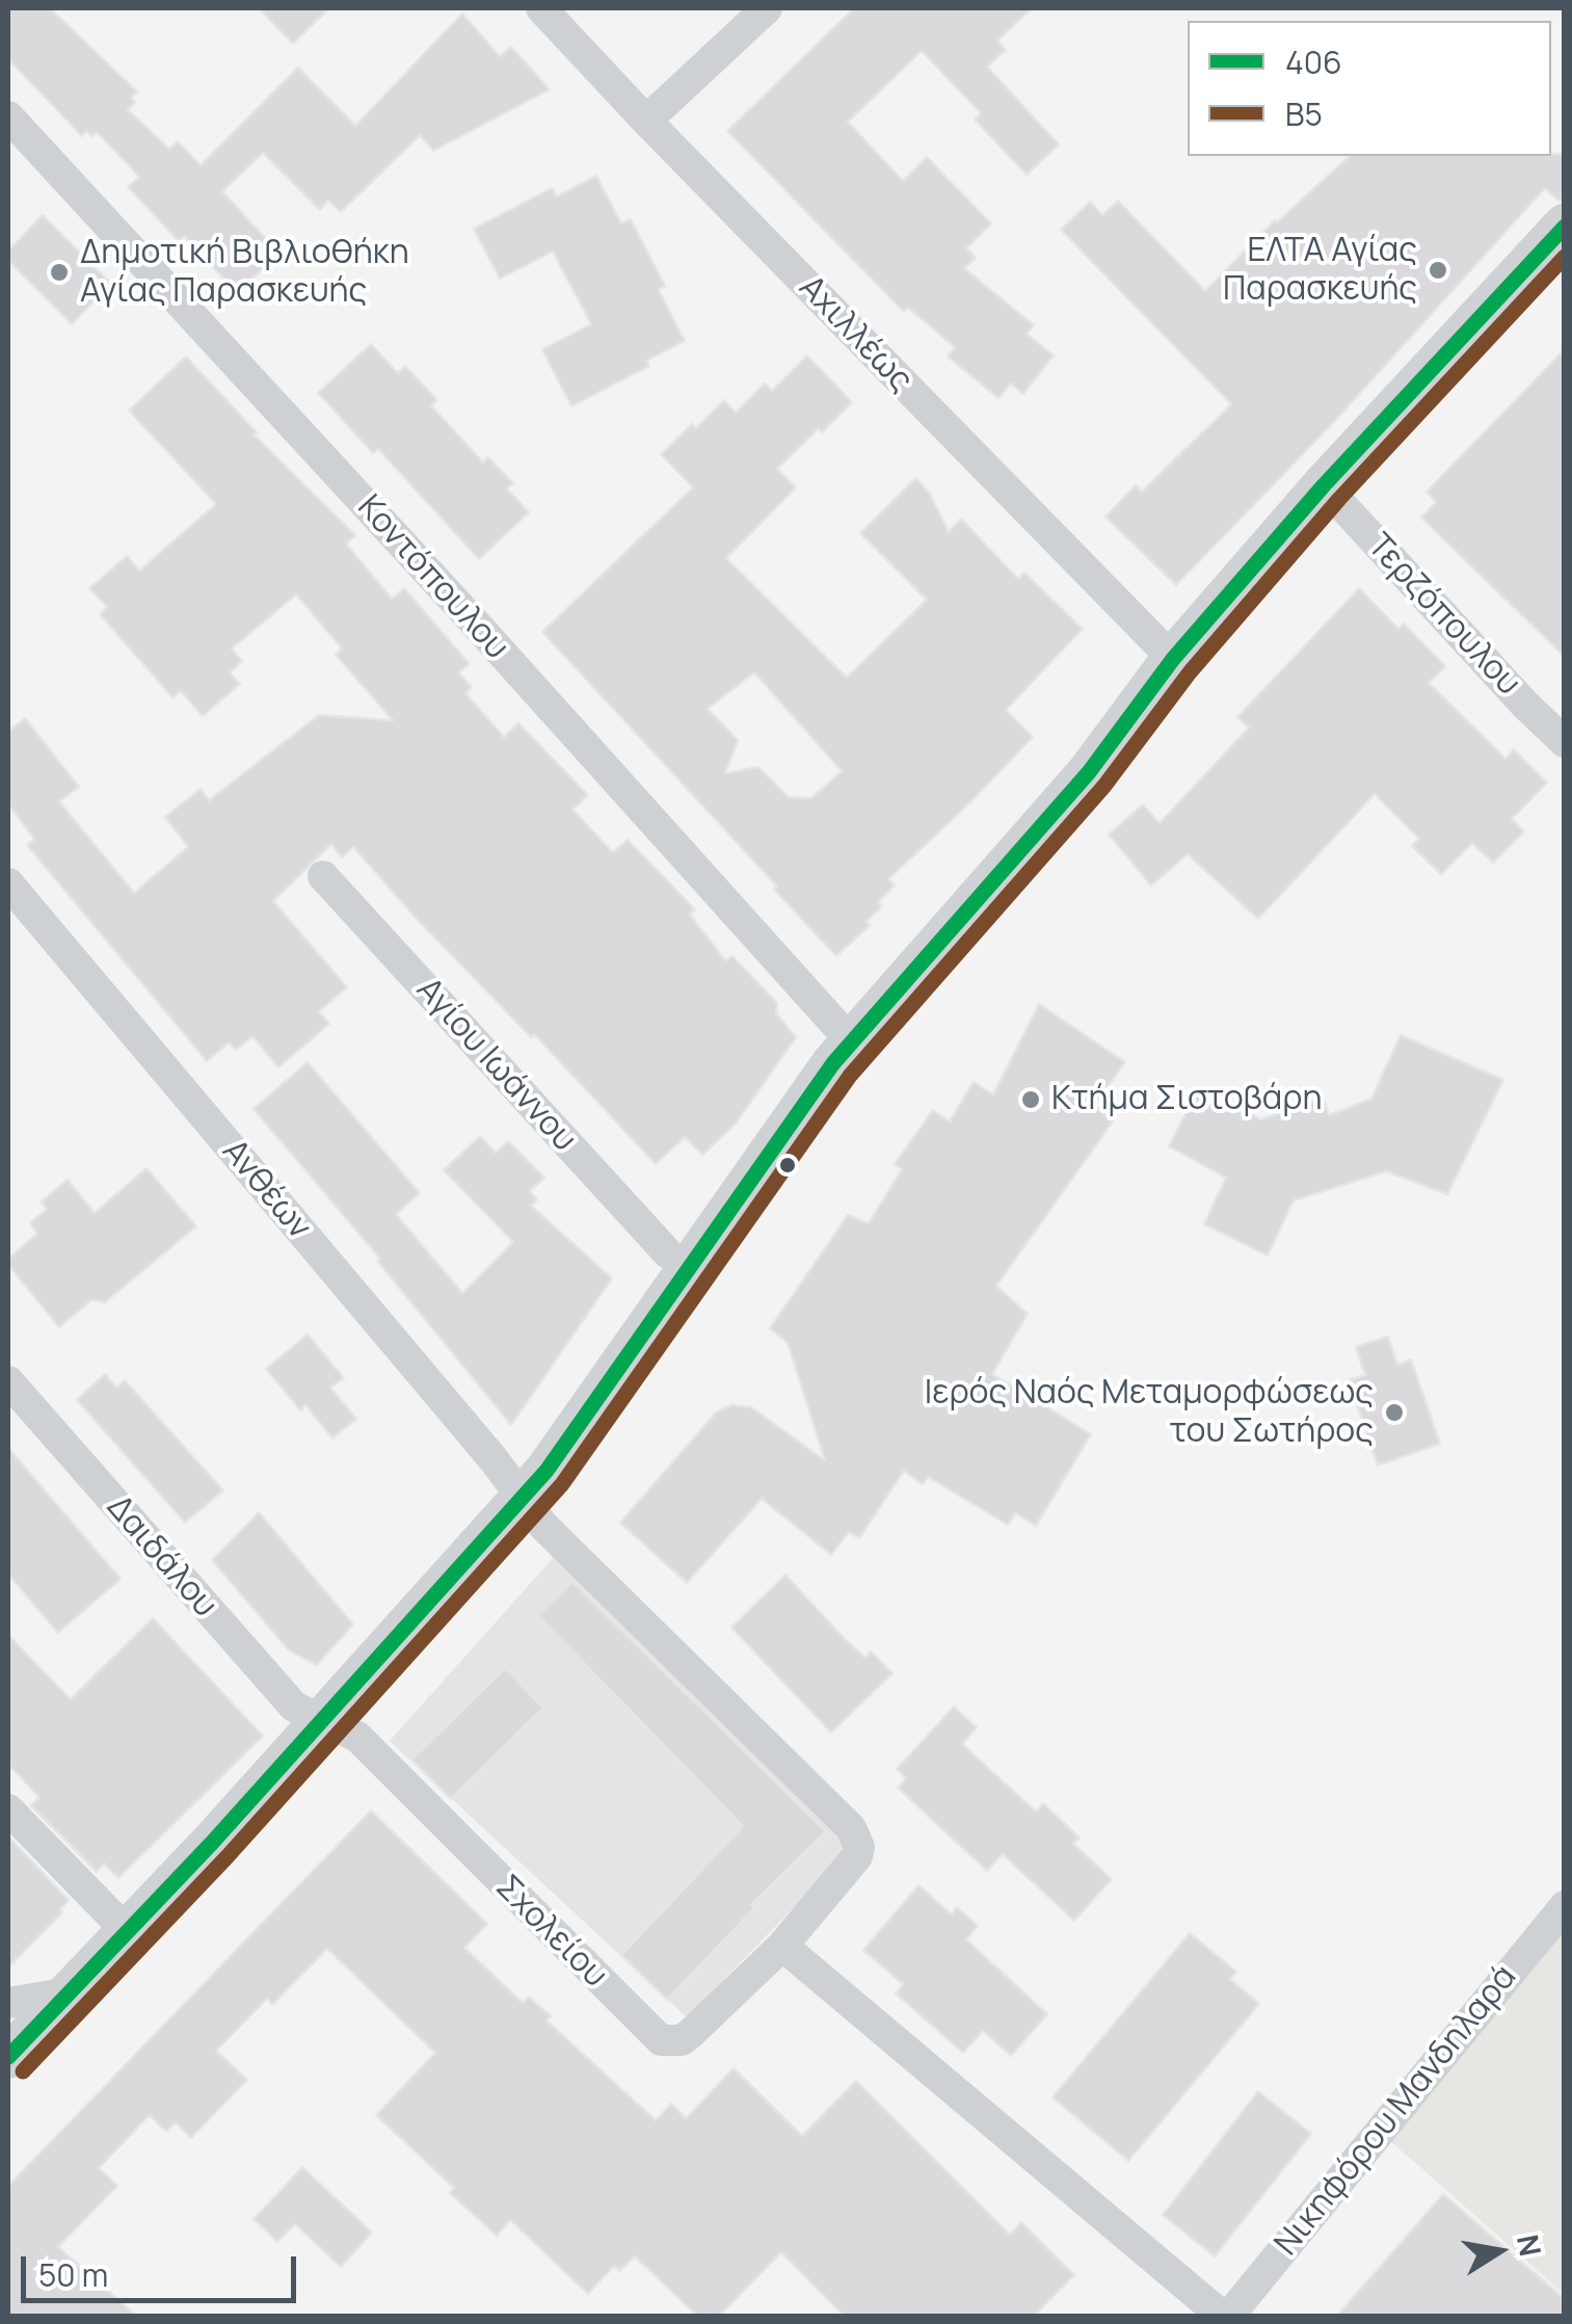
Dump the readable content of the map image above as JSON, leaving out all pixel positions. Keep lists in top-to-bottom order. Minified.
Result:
{"streets":{"street":["Αχιλλέως","Κοντόπουλου","Τερζόπουλου","Αγίου Ιωάννου","Ανθέων","Δαιδάλου","Σχολείου","Νικηφόρου Μανδηλαρά"]},"crossings":[["Ανθέων","Σχολείου"],["Δαιδάλου","Σχολείου"]],"places":["ΕΛΤΑ Αγίας Παρασκευής","Δημοτική Βιβλιοθήκη Αγίας Παρασκευής","Κτήμα Σιστοβάρη","Ιερός Ναός Μεταμορφώσεως του Σωτήρος"],"lines":["transit line 406","transit line Β5"],"legend":["406","Β5"],"scale_bar":"50 m","north":"right"}
